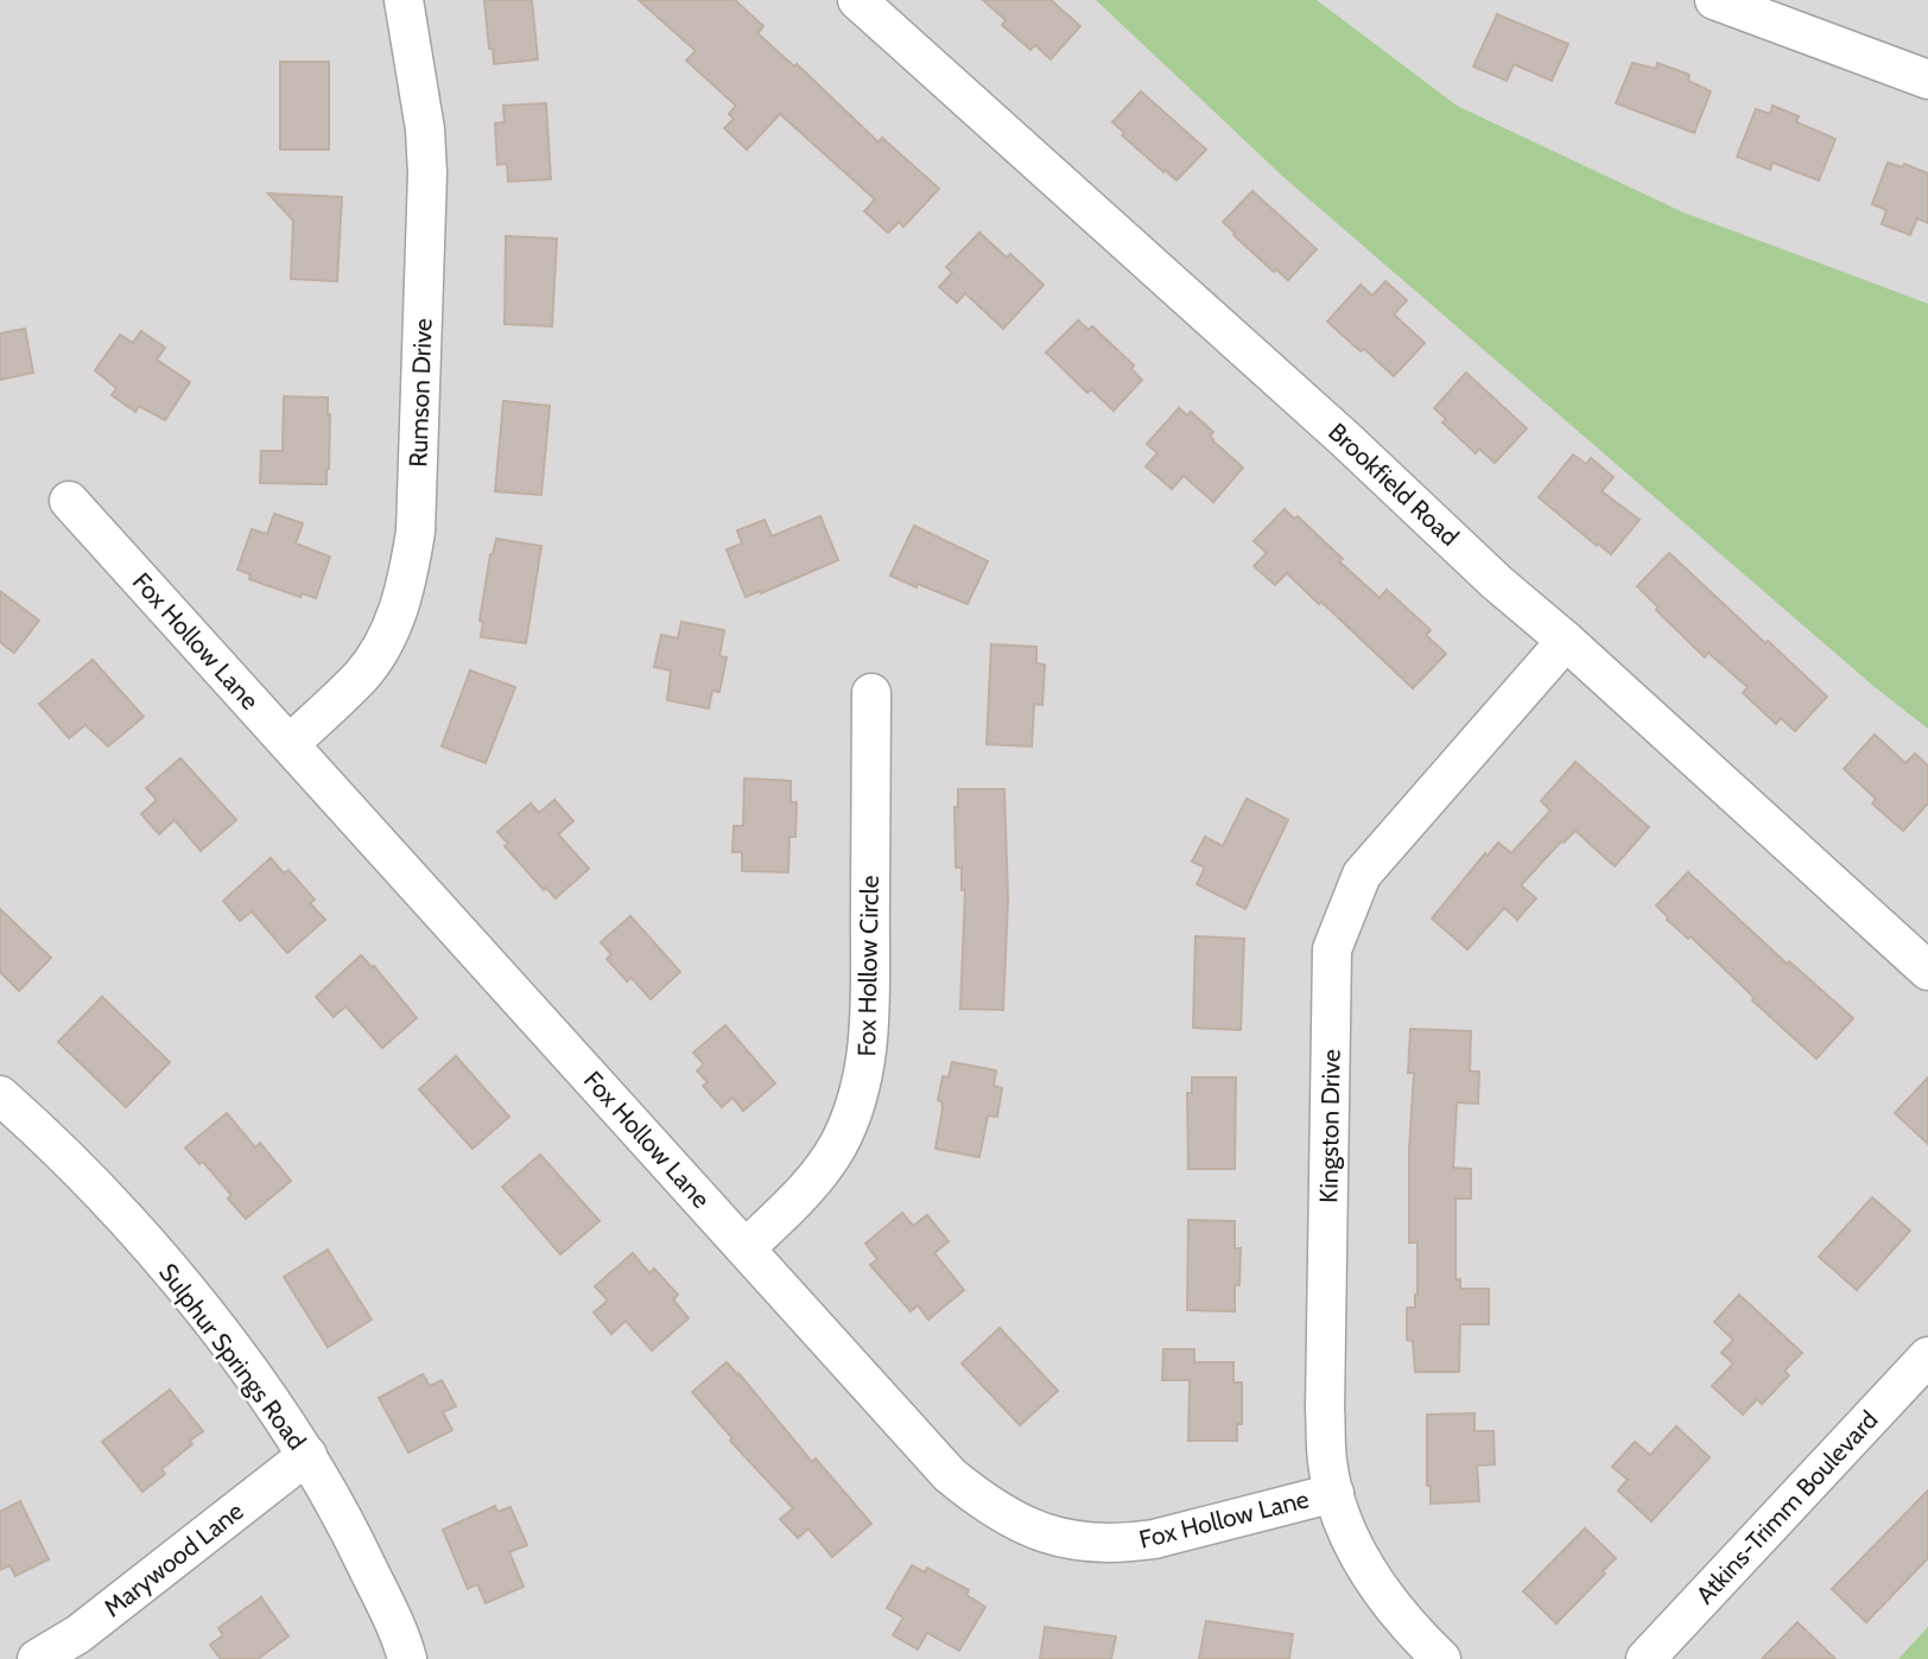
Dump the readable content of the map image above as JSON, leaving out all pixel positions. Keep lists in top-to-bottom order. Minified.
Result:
{"streets":{"street":["Rumson Drive","Brookfield Road","Fox Hollow Lane","Fox Hollow Circle","Kingston Drive","Sulphur Springs Road","Atkins-Trimm Boulevard","Marywood Lane"]},"crossings":[["Rumson Drive","Fox Hollow Lane"],["Brookfield Road","Kingston Drive"],["Fox Hollow Lane","Fox Hollow Circle"],["Fox Hollow Lane","Kingston Drive"],["Sulphur Springs Road","Marywood Lane"]]}
